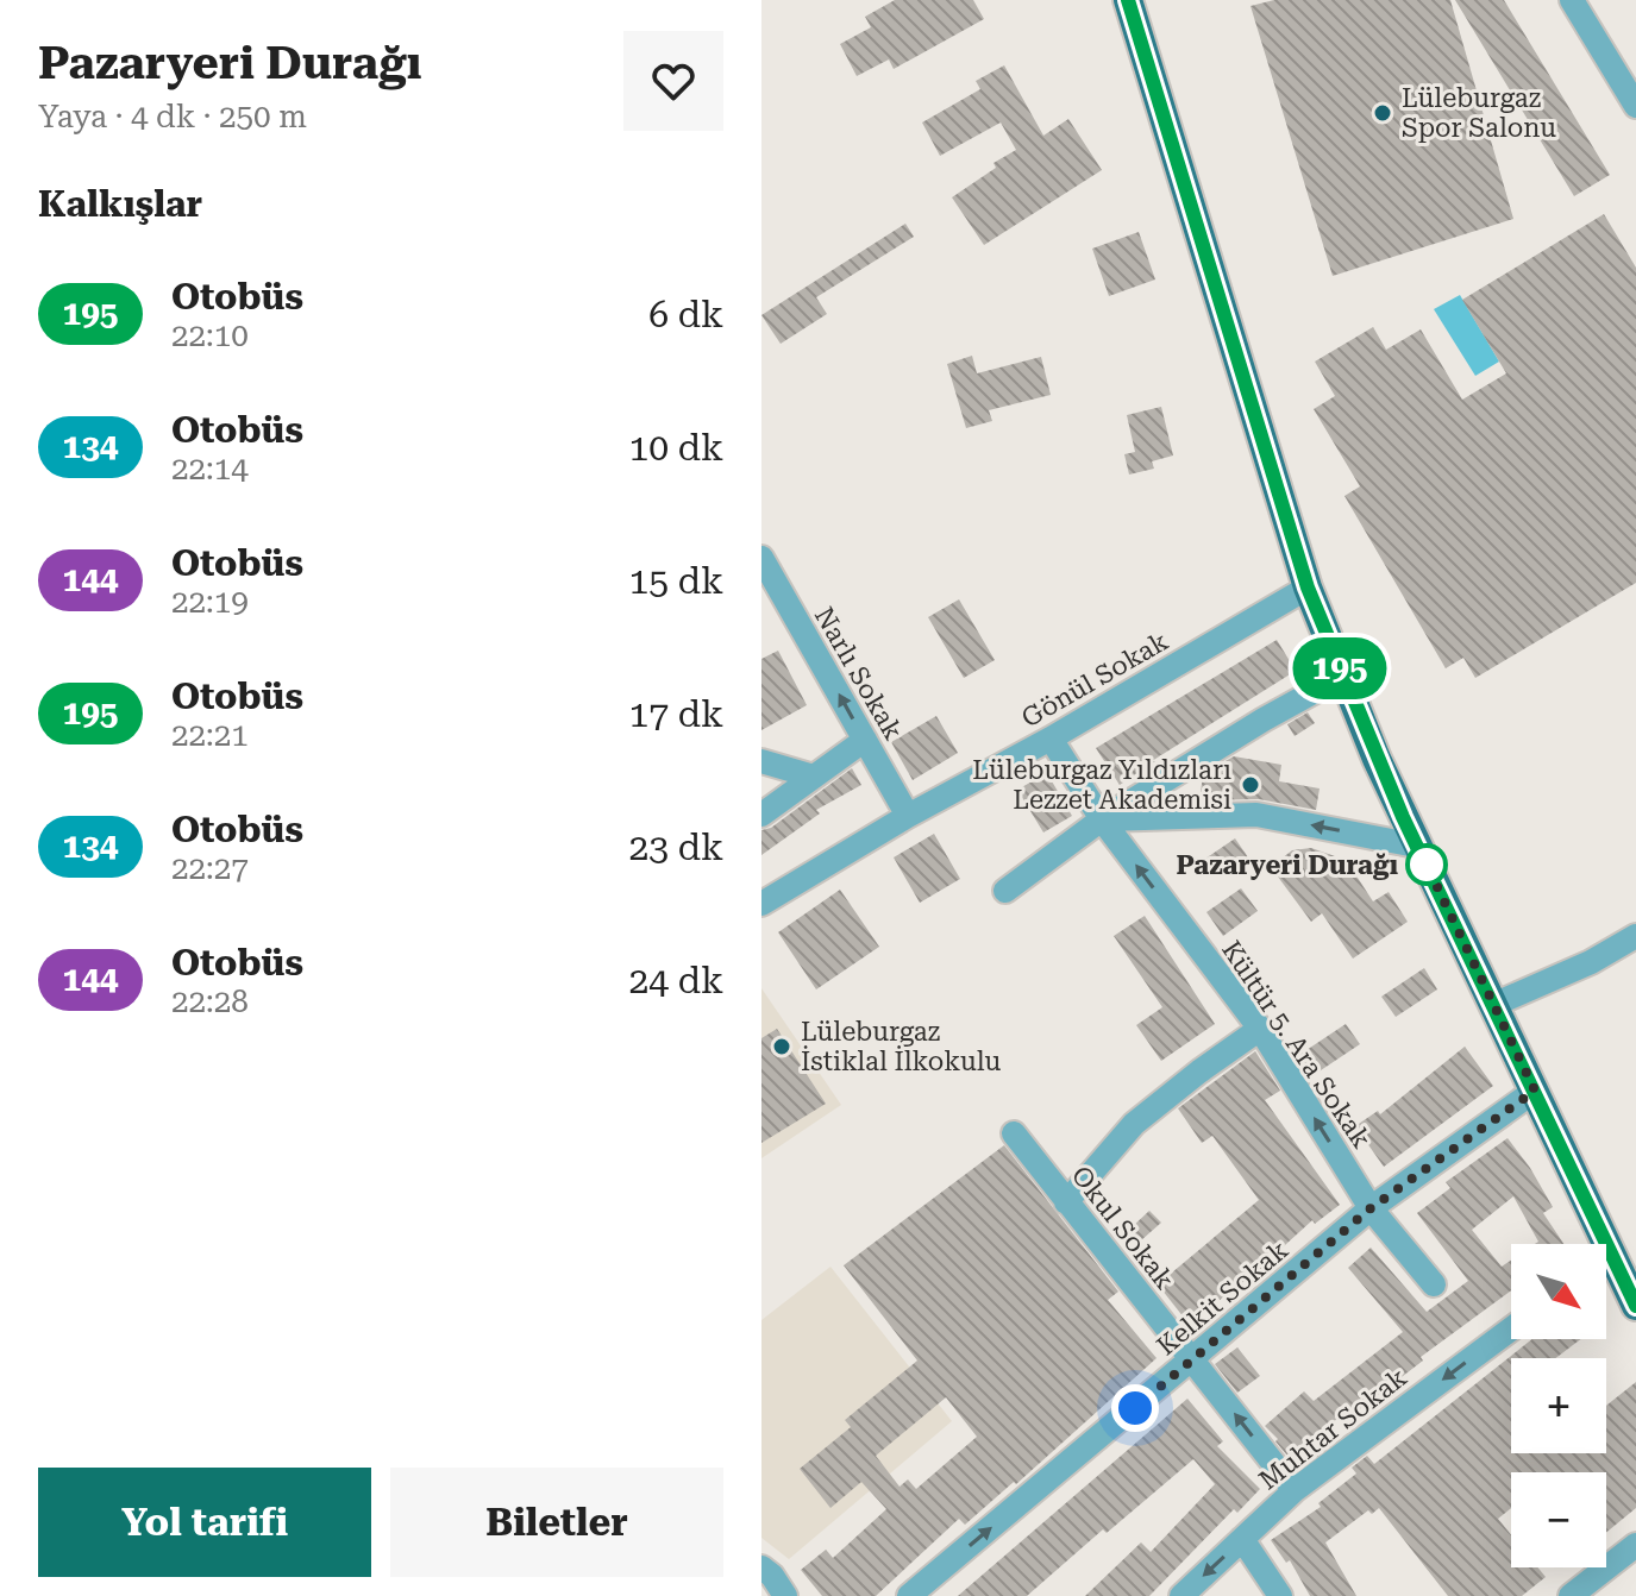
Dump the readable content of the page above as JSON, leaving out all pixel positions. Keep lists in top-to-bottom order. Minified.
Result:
{"streets":{"street":["Narlı Sokak","Gönül Sokak","Kültür 5. Ara Sokak","Okul Sokak","Kelkit Sokak","Muhtar Sokak"]},"crossings":[["Narlı Sokak","Gönül Sokak"],["Gönül Sokak","Kültür 5. Ara Sokak"],["Kültür 5. Ara Sokak","Kelkit Sokak"],["Okul Sokak","Kelkit Sokak"],["Okul Sokak","Muhtar Sokak"]],"one_way":["Narlı Sokak","Kültür 5. Ara Sokak","Okul Sokak","Kelkit Sokak","Muhtar Sokak"],"places":["Lüleburgaz Spor Salonu","Lüleburgaz Yıldızları Lezzet Akademisi","Pazaryeri Durağı","Lüleburgaz İstiklal İlkokulu"],"lines":["bus line 195"],"north":"bottom right","page":{"heading":[["Pazaryeri Durağı","Yaya · 4 dk · 250 m"],"Kalkışlar"],"on_map":"195","list":[{"mark":"195","name":"Otobüs","note":"22:10","value":"6 dk"},{"mark":"134","name":"Otobüs","note":"22:14","value":"10 dk"},{"mark":"144","name":"Otobüs","note":"22:19","value":"15 dk"},{"mark":"195","name":"Otobüs","note":"22:21","value":"17 dk"},{"mark":"134","name":"Otobüs","note":"22:27","value":"23 dk"},{"mark":"144","name":"Otobüs","note":"22:28","value":"24 dk"}],"map_buttons":["+","−"],"buttons":["Yol tarifi","Biletler"]}}
